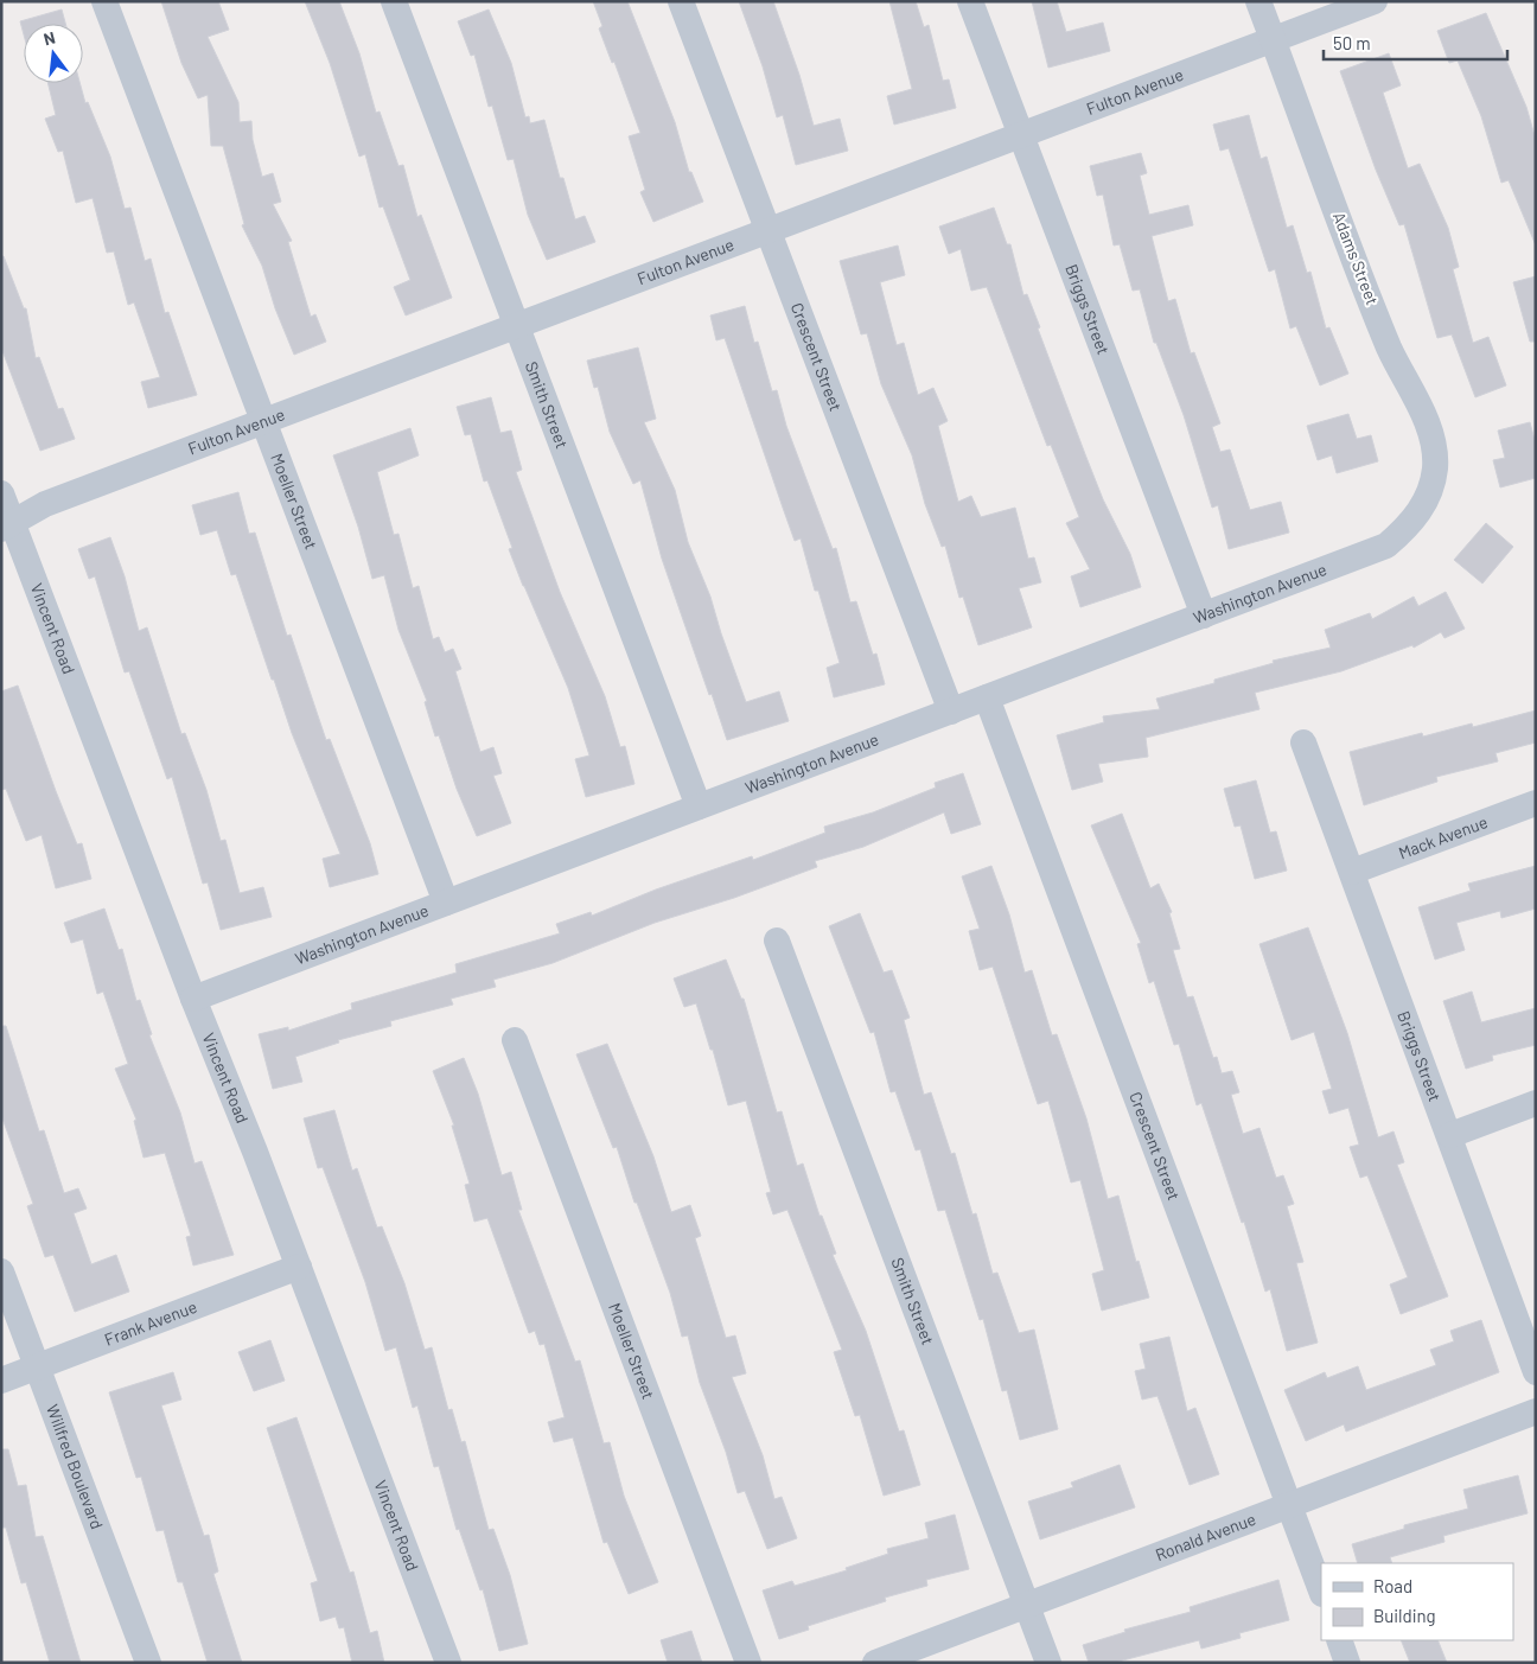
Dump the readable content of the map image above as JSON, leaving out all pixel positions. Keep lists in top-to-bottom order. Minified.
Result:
{"streets":{"street":["Fulton Avenue","Adams Street","Briggs Street","Crescent Street","Smith Street","Moeller Street","Washington Avenue","Vincent Road","Mack Avenue","Frank Avenue","Willfred Boulevard","Ronald Avenue"]},"crossings":[["Fulton Avenue","Adams Street"],["Fulton Avenue","Briggs Street"],["Fulton Avenue","Crescent Street"],["Fulton Avenue","Smith Street"],["Fulton Avenue","Moeller Street"],["Fulton Avenue","Vincent Road"],["Adams Street","Washington Avenue"],["Briggs Street","Washington Avenue"],["Briggs Street","Mack Avenue"],["Crescent Street","Washington Avenue"],["Crescent Street","Ronald Avenue"],["Smith Street","Washington Avenue"],["Smith Street","Ronald Avenue"],["Moeller Street","Washington Avenue"],["Washington Avenue","Vincent Road"],["Vincent Road","Frank Avenue"],["Frank Avenue","Willfred Boulevard"]],"legend":["Road","Building"],"scale_bar":"50 m","north":"top"}
